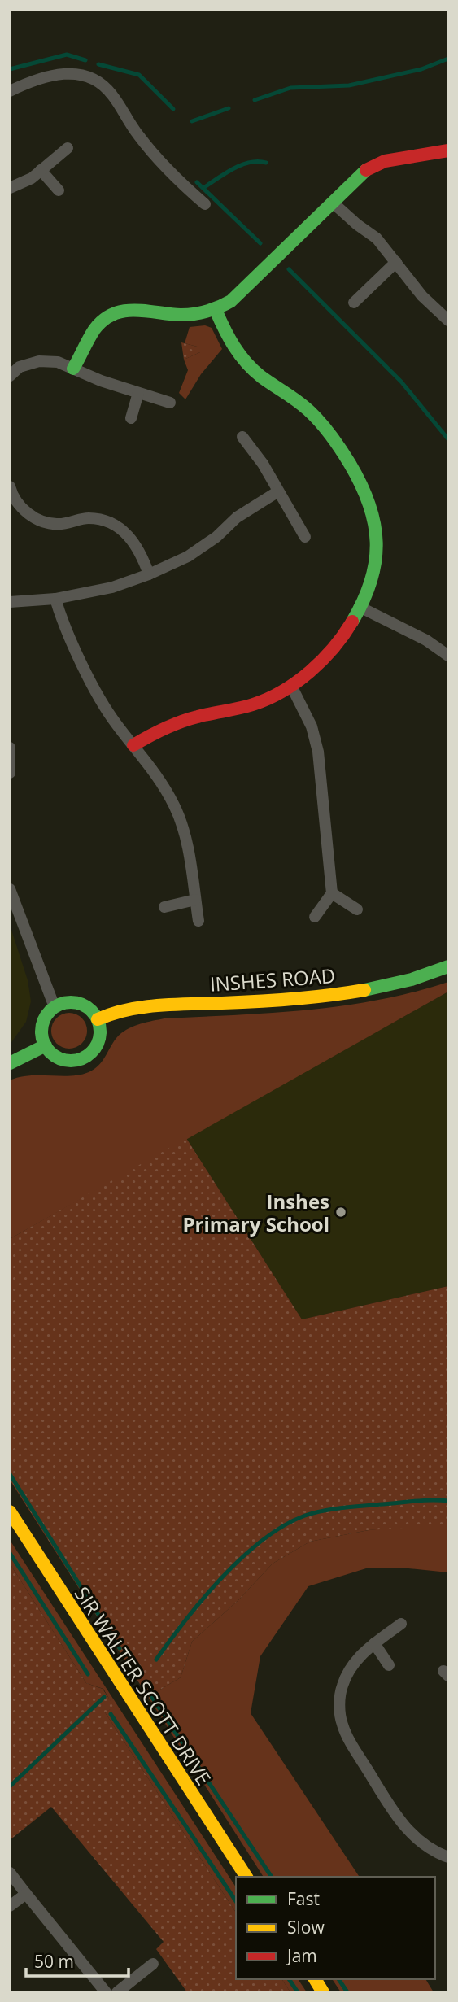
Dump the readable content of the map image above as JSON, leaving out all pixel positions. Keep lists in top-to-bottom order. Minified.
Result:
{"streets":{"street":["INSHES ROAD","SIR WALTER SCOTT DRIVE"]},"places":["Inshes Primary School"],"legend":["Fast","Slow","Jam"],"scale_bar":"50 m"}
